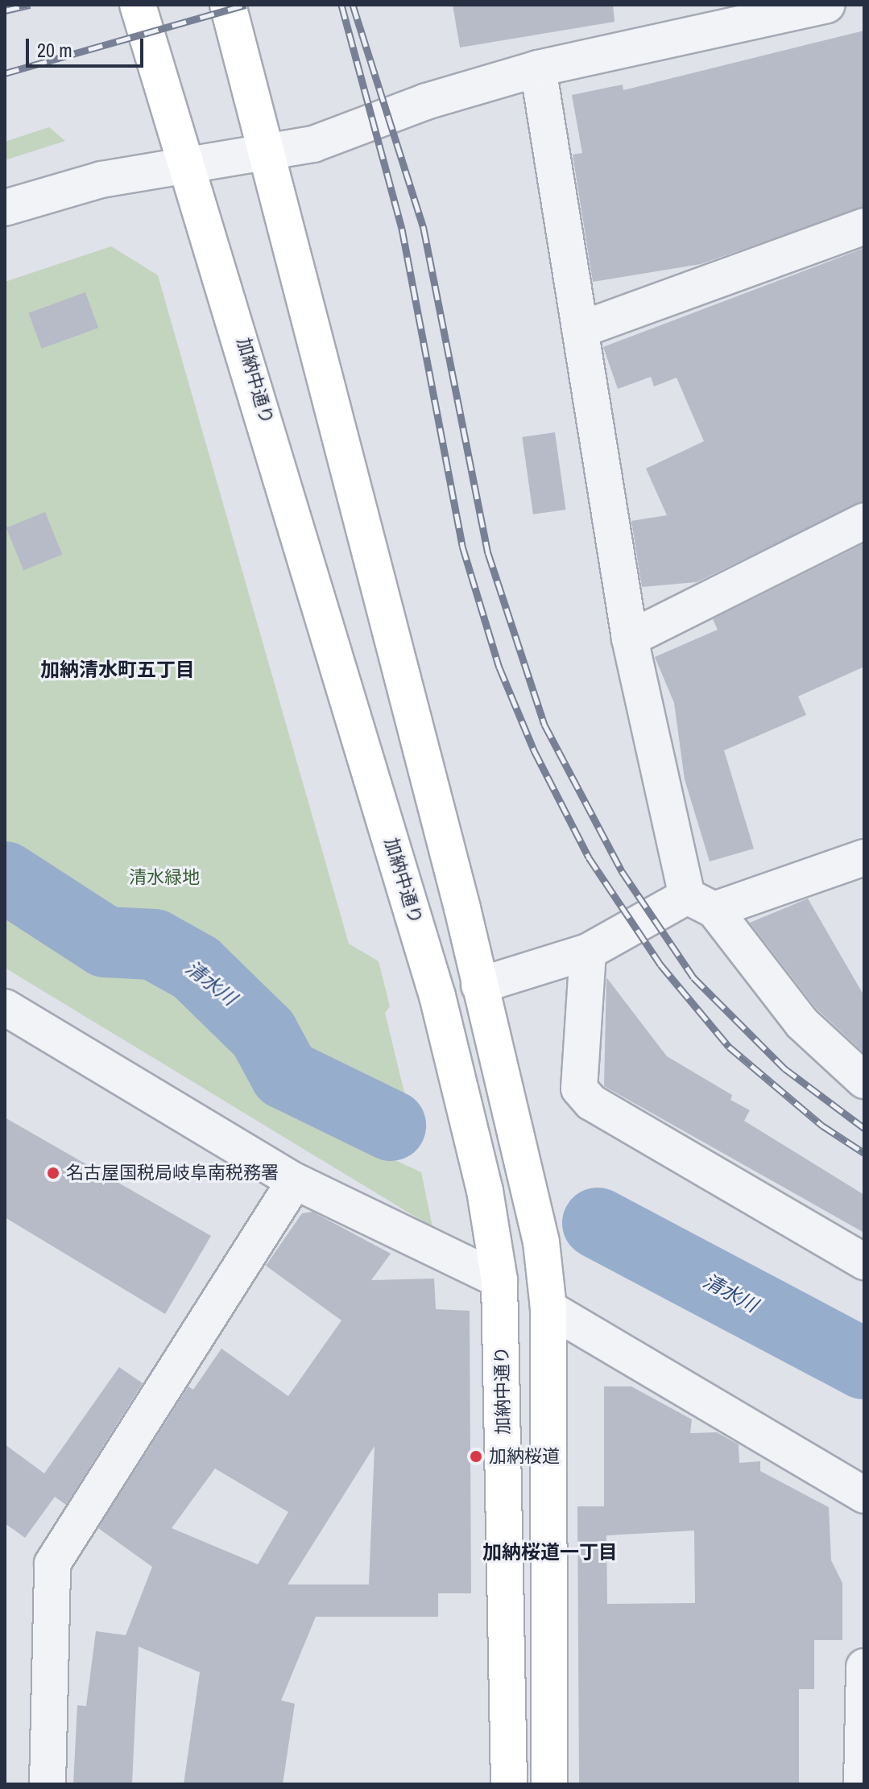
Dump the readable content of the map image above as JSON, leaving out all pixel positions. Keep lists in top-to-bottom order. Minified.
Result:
{"streets":{"highway":["加納中通り"]},"districts":["加納清水町五丁目","加納桜道一丁目"],"water":["清水川"],"parks":["清水緑地"],"places":["名古屋国税局岐阜南税務署","加納桜道"],"scale_bar":"20 m"}
